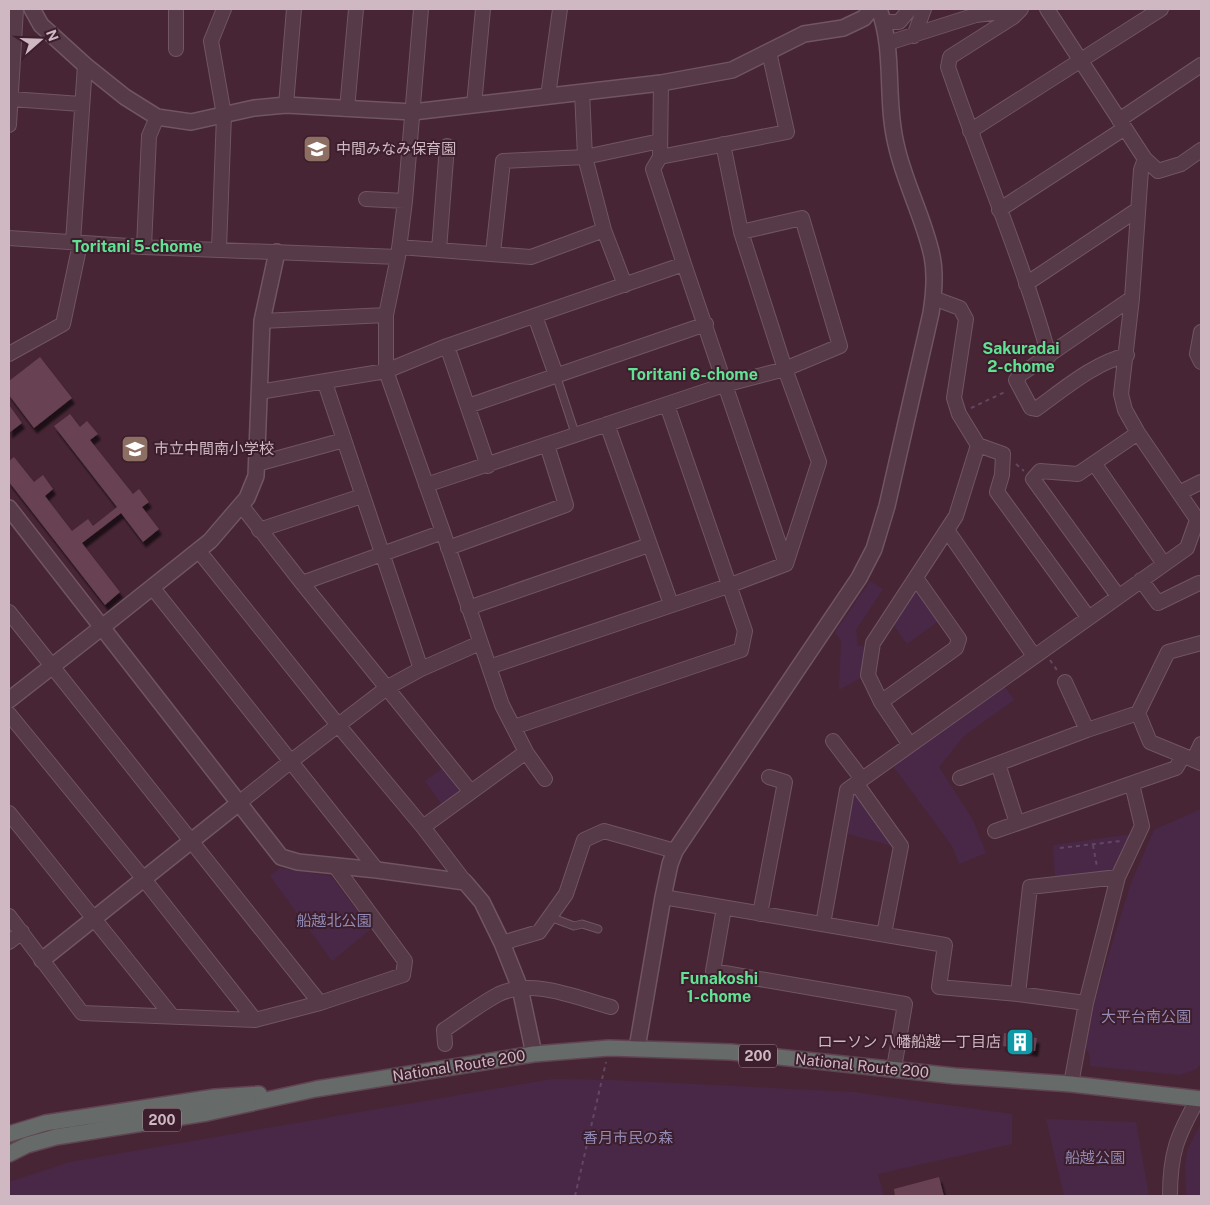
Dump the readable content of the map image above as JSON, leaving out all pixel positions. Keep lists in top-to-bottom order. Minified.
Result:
{"streets":{"highway":["200","National Route 200"]},"districts":["Toritani 5-chome","Sakuradai 2-chome","Toritani 6-chome","Funakoshi 1-chome"],"parks":["船越北公園","大平台南公園","香月市民の森","船越公園"],"places":{"school or university":["中間みなみ保育園","市立中間南小学校"],"building":["ローソン 八幡船越一丁目店"]},"north":"right"}
